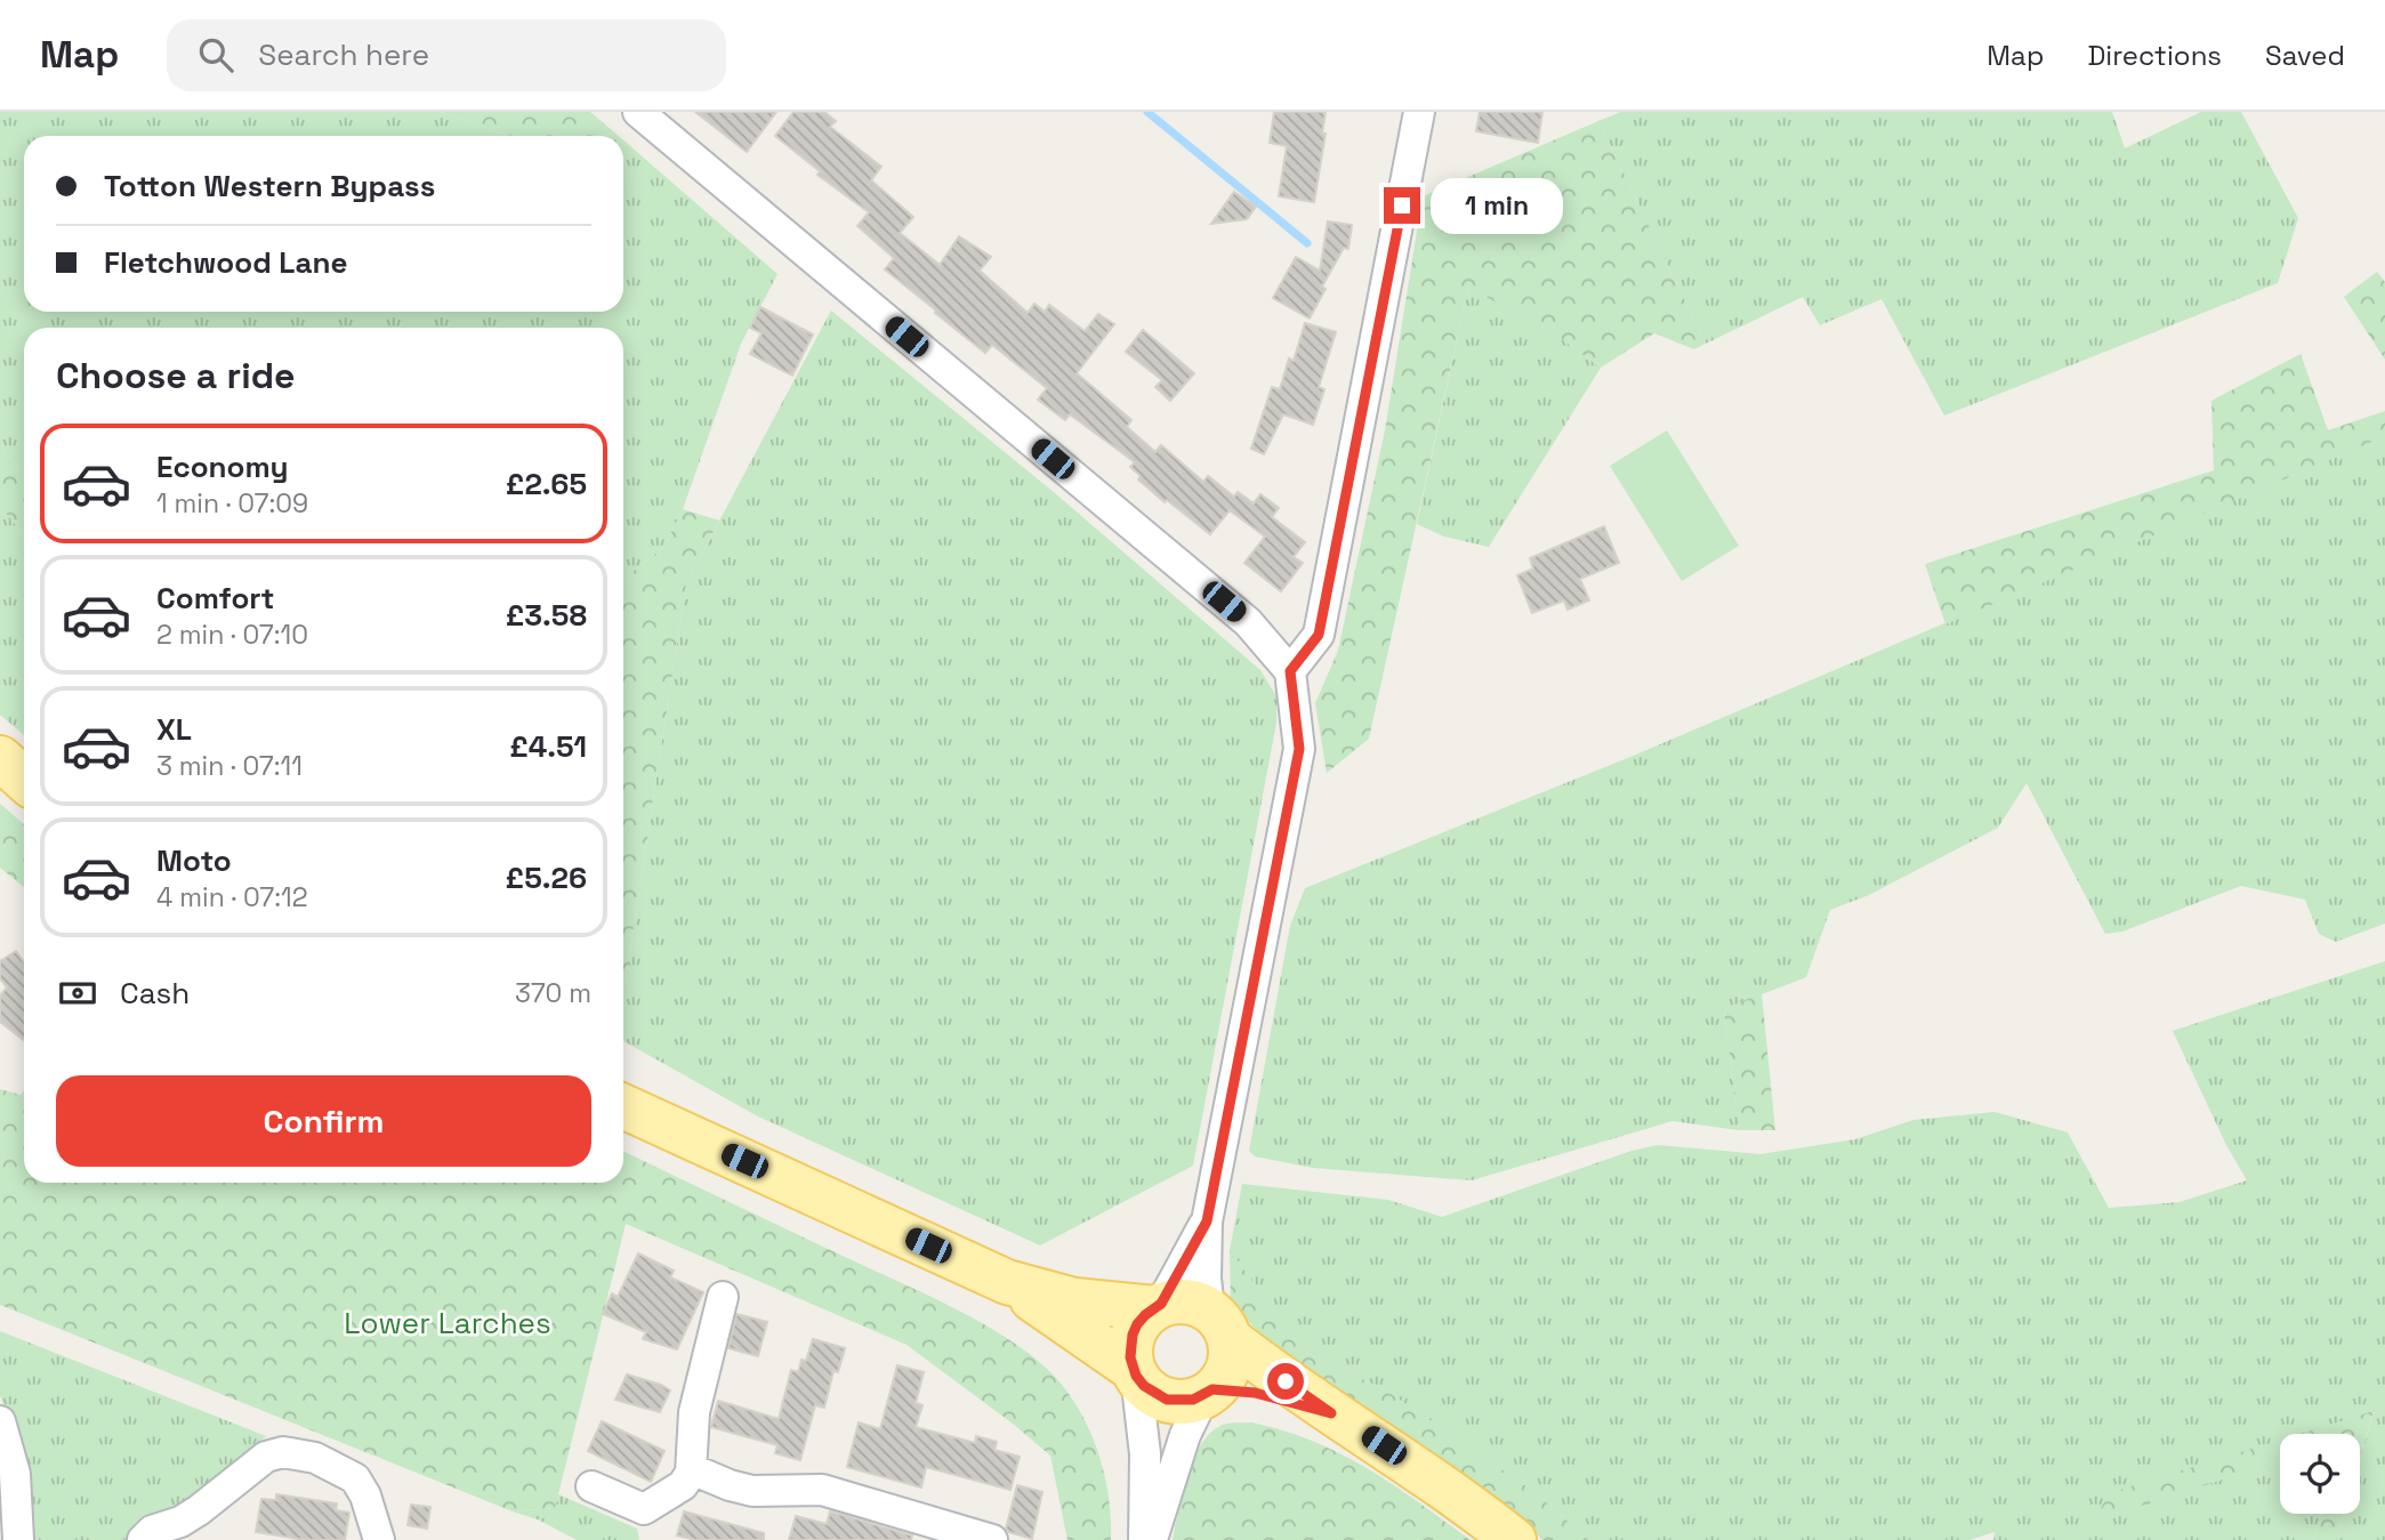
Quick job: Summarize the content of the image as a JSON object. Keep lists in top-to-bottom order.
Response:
{
  "parks": ["Lower Larches"],
  "page": {
    "header": "Map",
    "search": "Search here",
    "nav": ["Map", "Directions", "Saved"],
    "banner": ["Totton Western Bypass", "Fletchwood Lane"],
    "bubble": "1 min",
    "heading": "Choose a ride",
    "list": [
      {
        "name": "Economy",
        "note": "1 min · 07:09",
        "value": "£2.65"
      },
      {
        "name": "Comfort",
        "note": "2 min · 07:10",
        "value": "£3.58"
      },
      {
        "name": "XL",
        "note": "3 min · 07:11",
        "value": "£4.51"
      },
      {
        "name": "Moto",
        "note": "4 min · 07:12",
        "value": "£5.26"
      }
    ],
    "pay": ["Cash", "370 m"],
    "buttons": "Confirm"
  }
}
